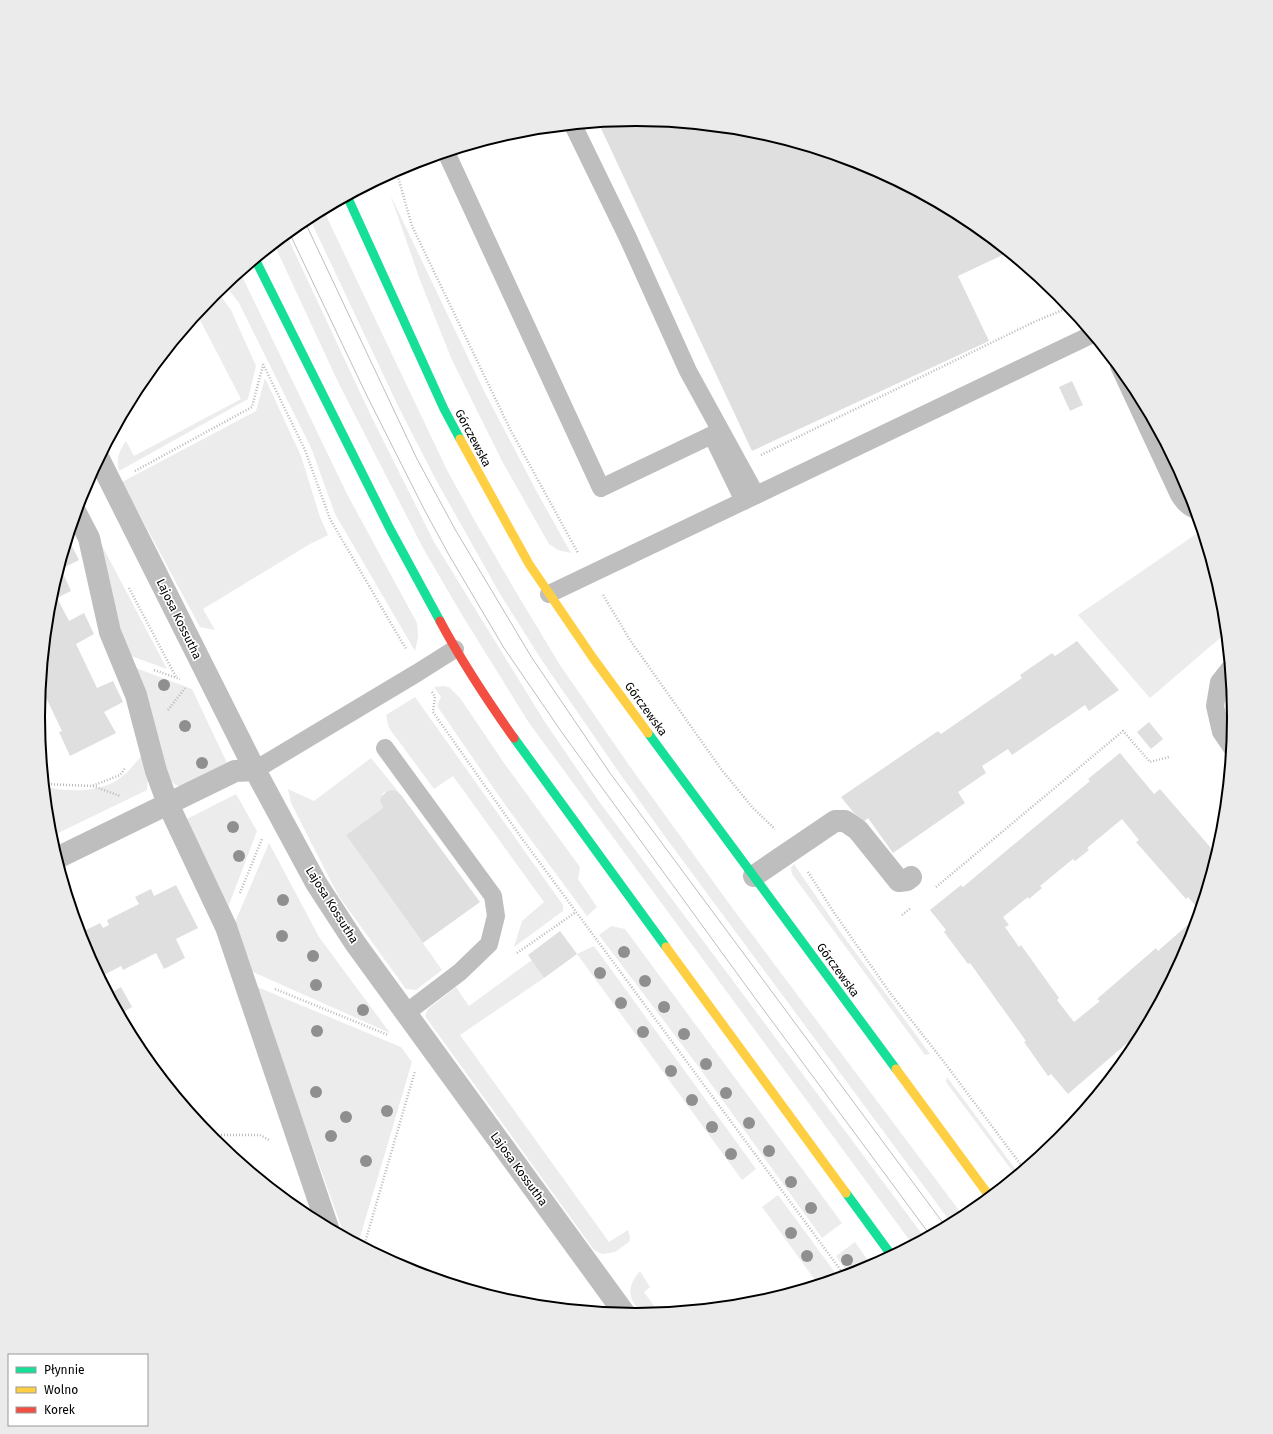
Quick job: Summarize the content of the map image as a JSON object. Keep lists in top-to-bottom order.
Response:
{
  "streets": {
    "main road": ["Górczewska"],
    "street": ["Lajosa Kossutha"]
  },
  "legend": ["Płynnie", "Wolno", "Korek"]
}
